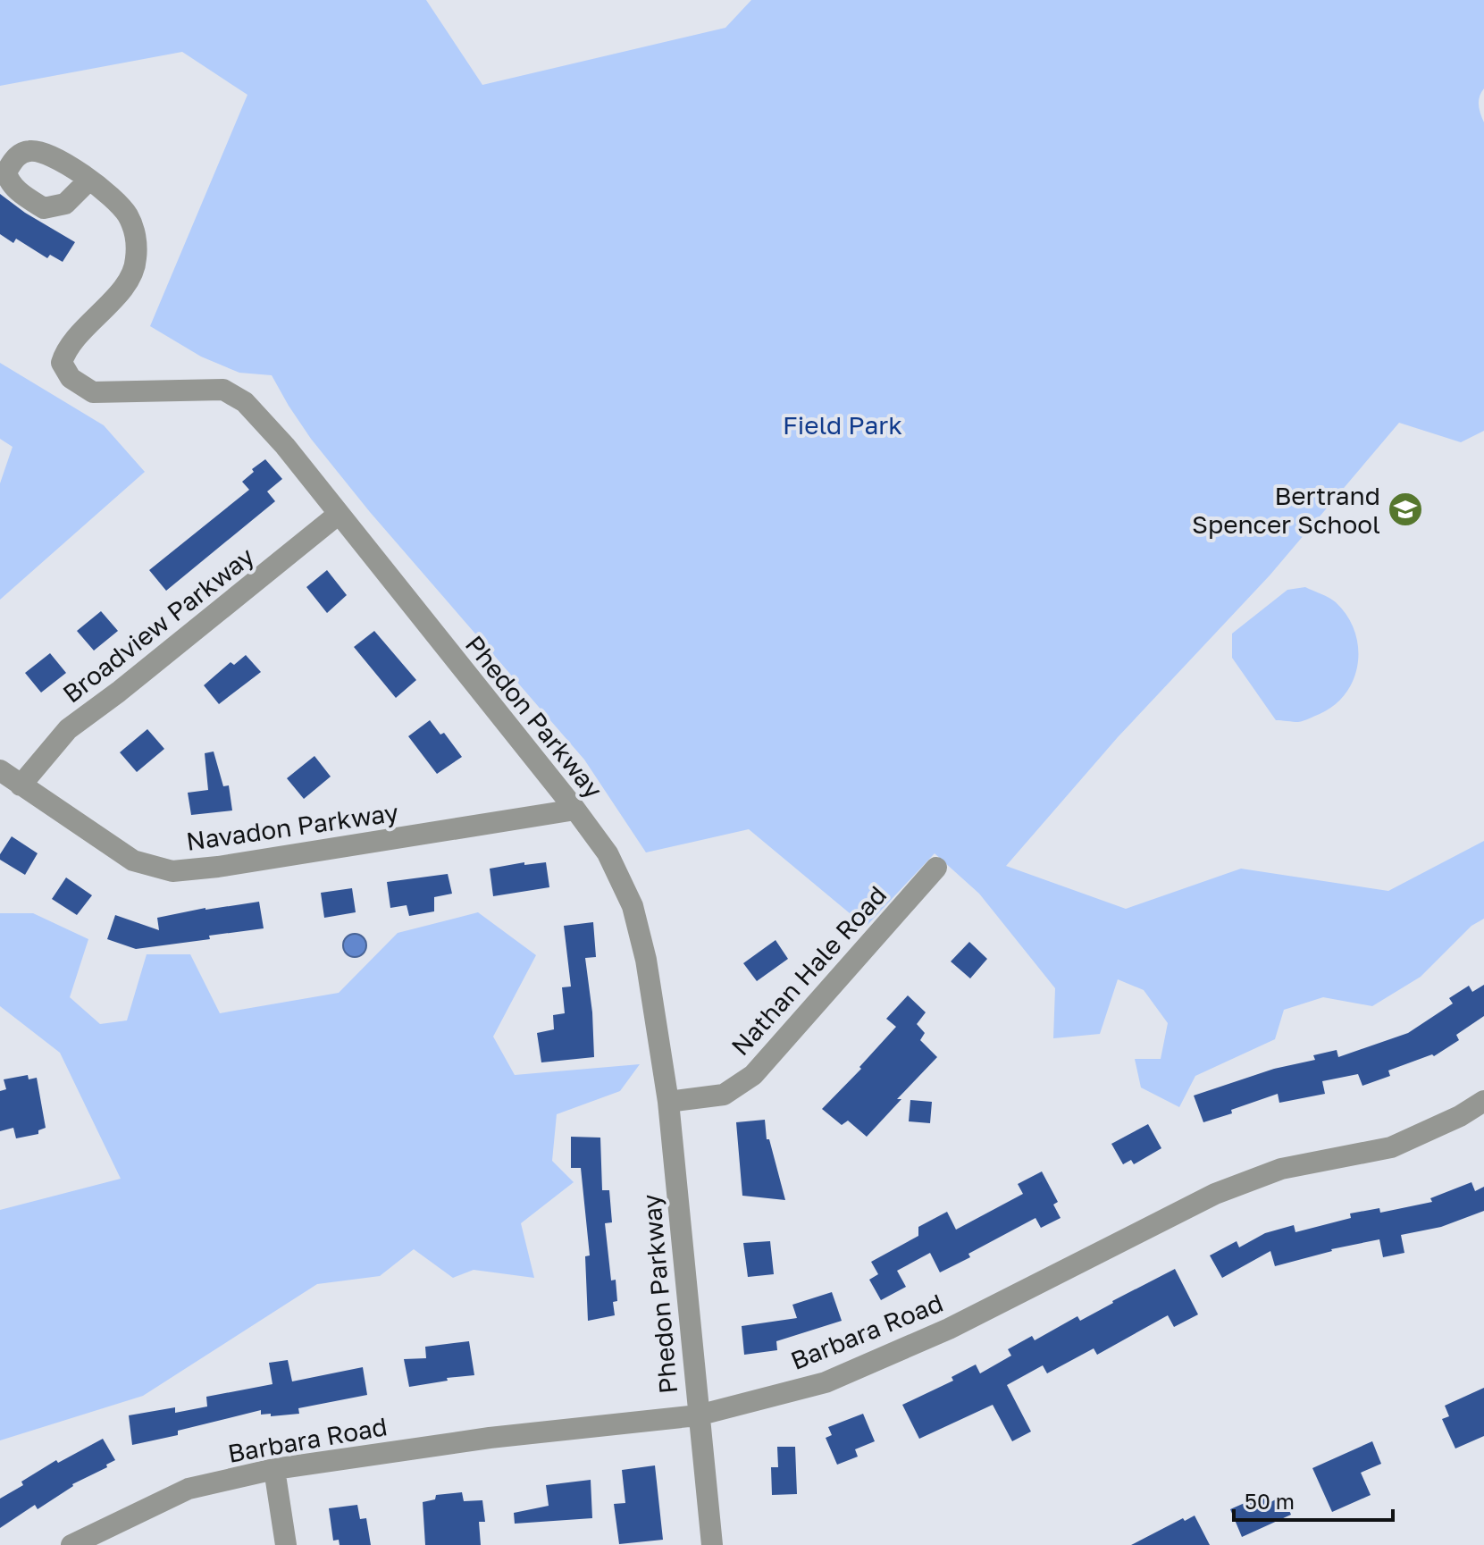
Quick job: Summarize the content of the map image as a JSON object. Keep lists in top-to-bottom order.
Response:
{
  "streets": {
    "street": [
      "Broadview Parkway",
      "Phedon Parkway",
      "Navadon Parkway",
      "Nathan Hale Road",
      "Barbara Road"
    ]
  },
  "crossings": [
    ["Broadview Parkway", "Phedon Parkway"],
    ["Broadview Parkway", "Navadon Parkway"],
    ["Phedon Parkway", "Navadon Parkway"],
    ["Phedon Parkway", "Nathan Hale Road"],
    ["Phedon Parkway", "Barbara Road"]
  ],
  "parks": ["Field Park"],
  "places": {
    "school or university": ["Bertrand Spencer School"]
  },
  "scale_bar": "50 m"
}
